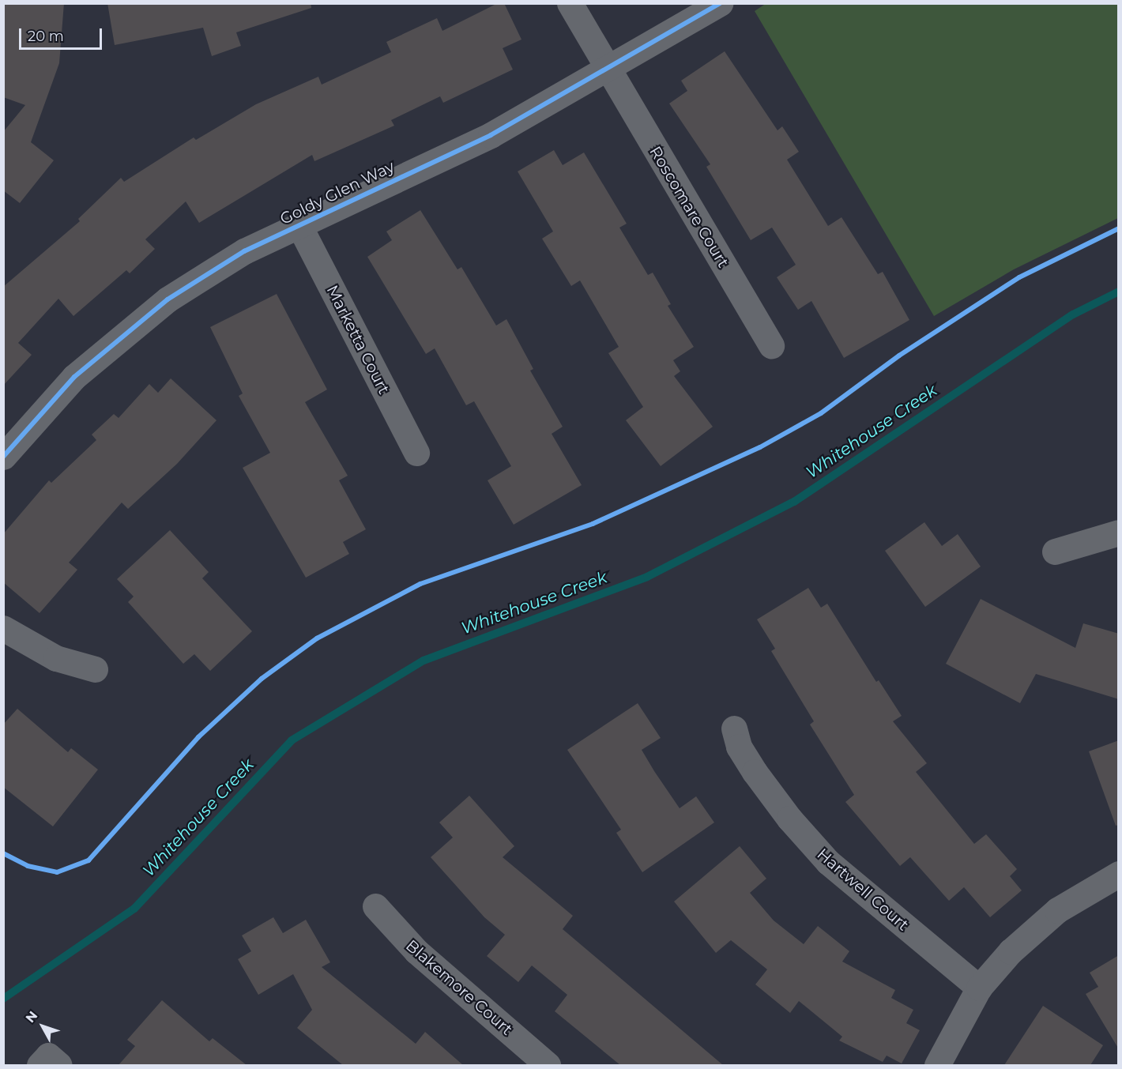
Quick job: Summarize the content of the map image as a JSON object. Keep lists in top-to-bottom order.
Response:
{
  "streets": {
    "street": [
      "Goldy Glen Way",
      "Roscomare Court",
      "Marketta Court",
      "Hartwell Court",
      "Blakemore Court"
    ]
  },
  "crossings": [
    ["Goldy Glen Way", "Roscomare Court"],
    ["Goldy Glen Way", "Marketta Court"]
  ],
  "water": ["Whitehouse Creek"],
  "scale_bar": "20 m",
  "north": "top left"
}
